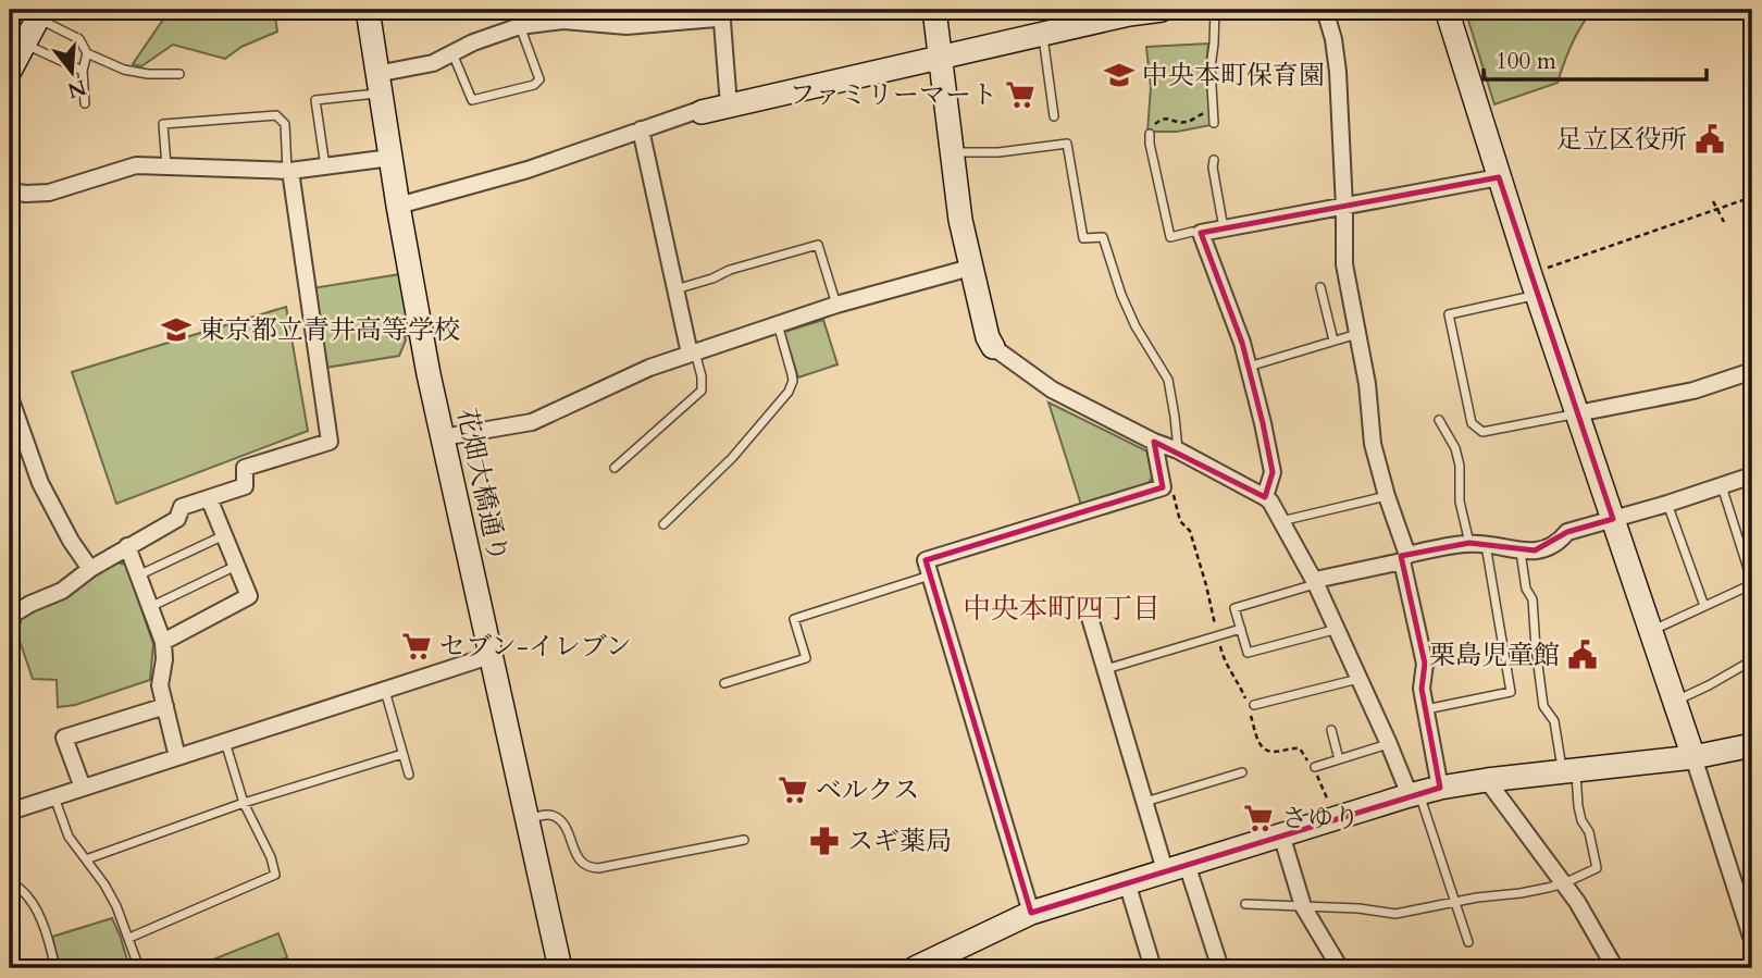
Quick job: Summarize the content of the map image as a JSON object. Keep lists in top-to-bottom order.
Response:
{
  "streets": {
    "street": ["花畑大橋通り"]
  },
  "districts": ["中央本町四丁目"],
  "places": {
    "school or university": ["中央本町保育園", "東京都立青井高等学校"],
    "supermarket": [
      "ファミリーマート",
      "セブン-イレブン",
      "ベルクス",
      "さゆり"
    ],
    "public building": ["足立区役所", "栗島児童館"],
    "pharmacy": ["スギ薬局"]
  },
  "scale_bar": "100 m",
  "north": "bottom"
}
